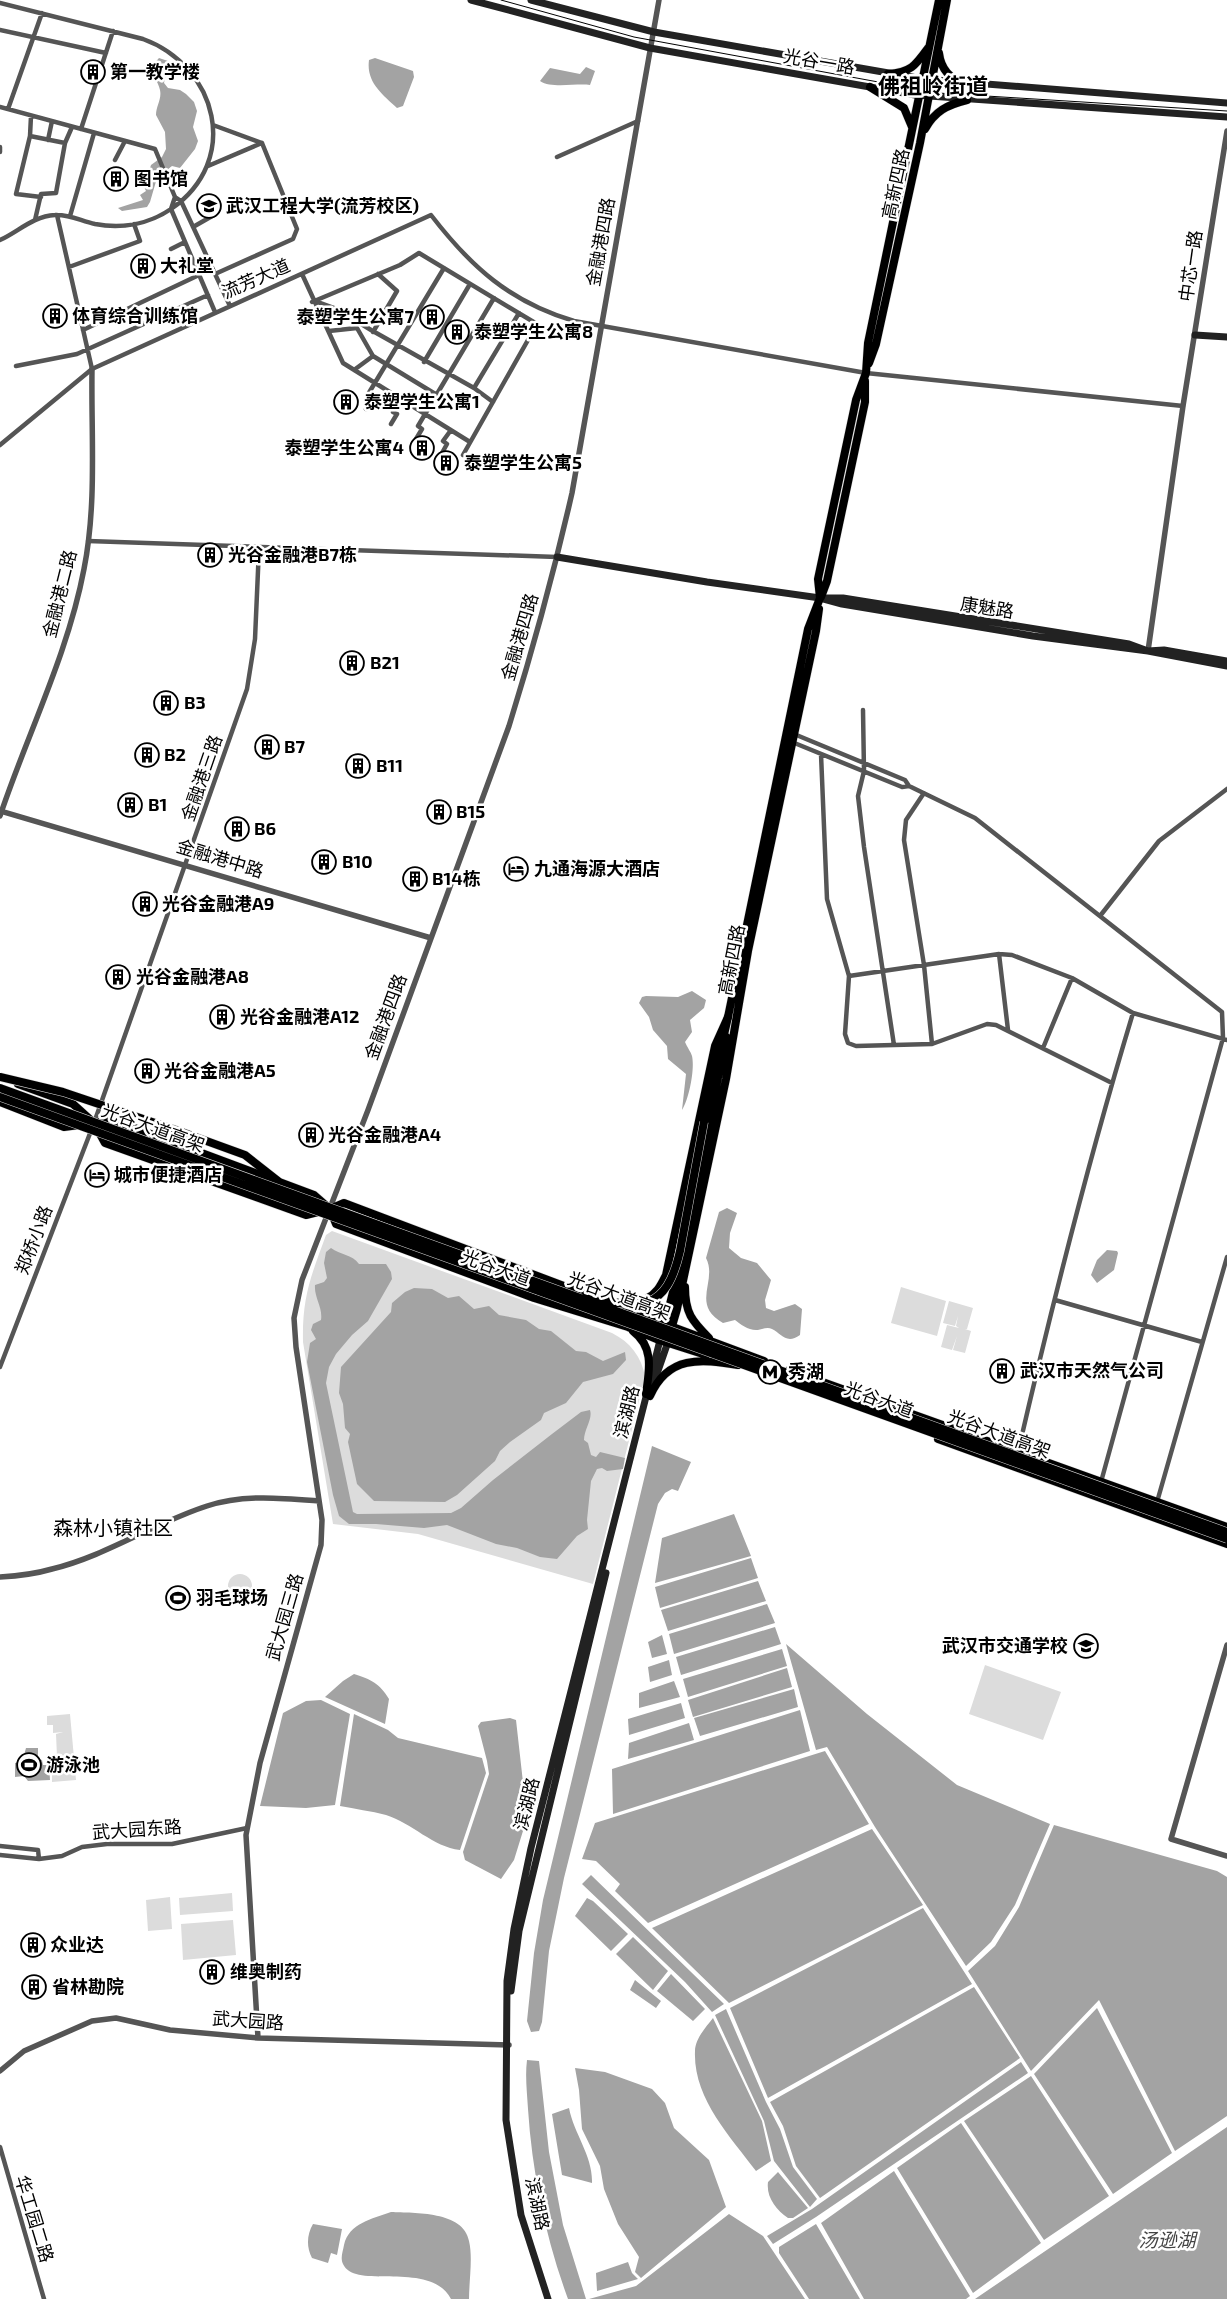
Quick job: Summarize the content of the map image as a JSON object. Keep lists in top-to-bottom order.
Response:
{
  "streets": {
    "main road": [
      "光谷一路",
      "高新四路",
      "康魅路",
      "光谷大道高架",
      "光谷大道",
      "滨湖路"
    ],
    "street": [
      "金融港四路",
      "中芯一路",
      "流芳大道",
      "金融港二路",
      "金融港三路",
      "金融港中路",
      "郑桥小路",
      "武大园三路",
      "武大园东路",
      "武大园路",
      "华工园二路"
    ]
  },
  "crossings": [
    ["光谷一路", "高新四路"],
    ["光谷一路", "金融港四路"],
    ["高新四路", "康魅路"],
    ["高新四路", "光谷大道"],
    ["高新四路", "滨湖路"],
    ["金融港四路", "流芳大道"],
    ["金融港四路", "康魅路"],
    ["金融港四路", "金融港中路"],
    ["金融港四路", "光谷大道"],
    ["金融港四路", "武大园三路"],
    ["中芯一路", "康魅路"],
    ["流芳大道", "金融港二路"],
    ["金融港二路", "金融港中路"],
    ["金融港三路", "金融港中路"],
    ["金融港三路", "郑桥小路"],
    ["金融港三路", "光谷大道"],
    ["郑桥小路", "光谷大道"],
    ["光谷大道", "滨湖路"],
    ["光谷大道", "武大园三路"],
    ["滨湖路", "武大园路"],
    ["武大园三路", "武大园东路"],
    ["武大园三路", "武大园路"]
  ],
  "districts": ["佛祖岭街道", "森林小镇社区"],
  "water": ["汤逊湖"],
  "places": {
    "building": [
      "第一教学楼",
      "图书馆",
      "大礼堂",
      "体育综合训练馆",
      "泰塑学生公寓7",
      "泰塑学生公寓8",
      "泰塑学生公寓1",
      "泰塑学生公寓4",
      "泰塑学生公寓5",
      "光谷金融港B7栋",
      "B21",
      "B3",
      "B7",
      "B2",
      "B11",
      "B1",
      "B15",
      "B6",
      "B10",
      "B14栋",
      "光谷金融港A9",
      "光谷金融港A8",
      "光谷金融港A12",
      "光谷金融港A5",
      "光谷金融港A4",
      "武汉市天然气公司",
      "众业达",
      "维奥制药",
      "省林勘院"
    ],
    "school or university": ["武汉工程大学(流芳校区)", "武汉市交通学校"],
    "hotel": ["九通海源大酒店", "城市便捷酒店"],
    "metro station": ["秀湖"],
    "sports": ["羽毛球场", "游泳池"]
  }
}
